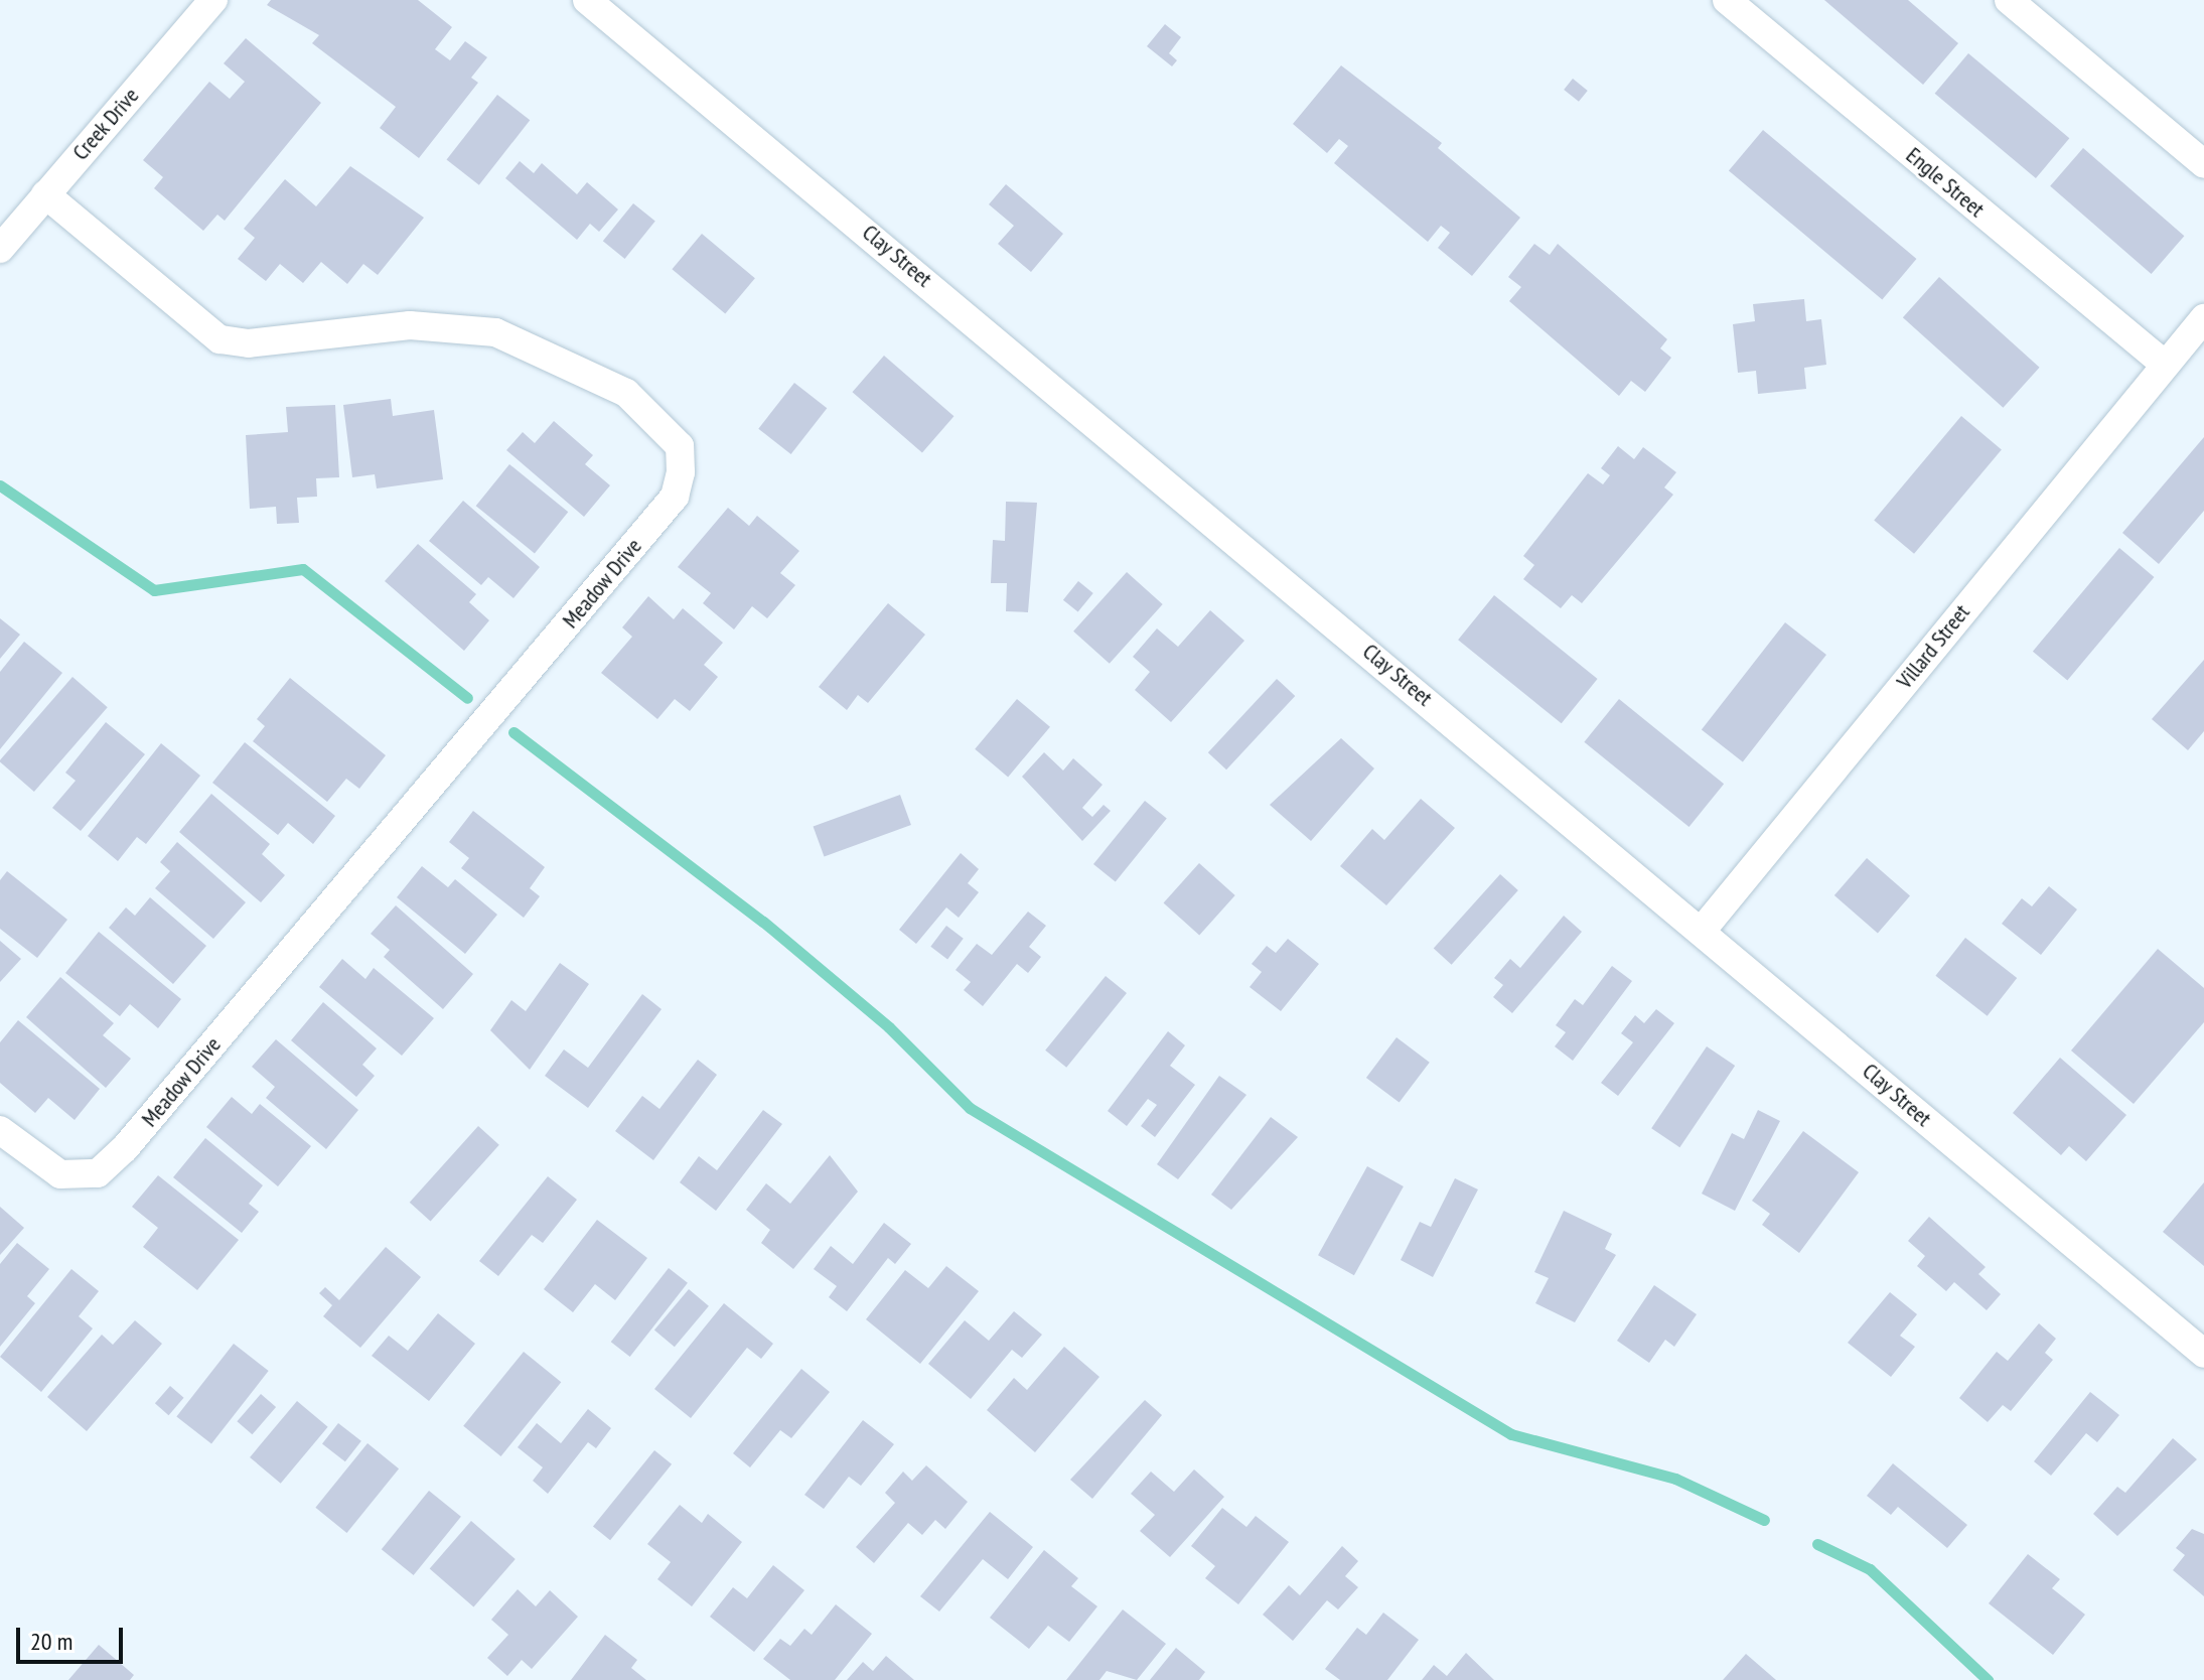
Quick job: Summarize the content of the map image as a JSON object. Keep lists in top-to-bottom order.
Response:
{
  "streets": {
    "street": [
      "Creek Drive",
      "Engle Street",
      "Clay Street",
      "Meadow Drive",
      "Villard Street"
    ]
  },
  "crossings": [
    ["Creek Drive", "Meadow Drive"],
    ["Engle Street", "Villard Street"],
    ["Clay Street", "Villard Street"]
  ],
  "scale_bar": "20 m"
}
